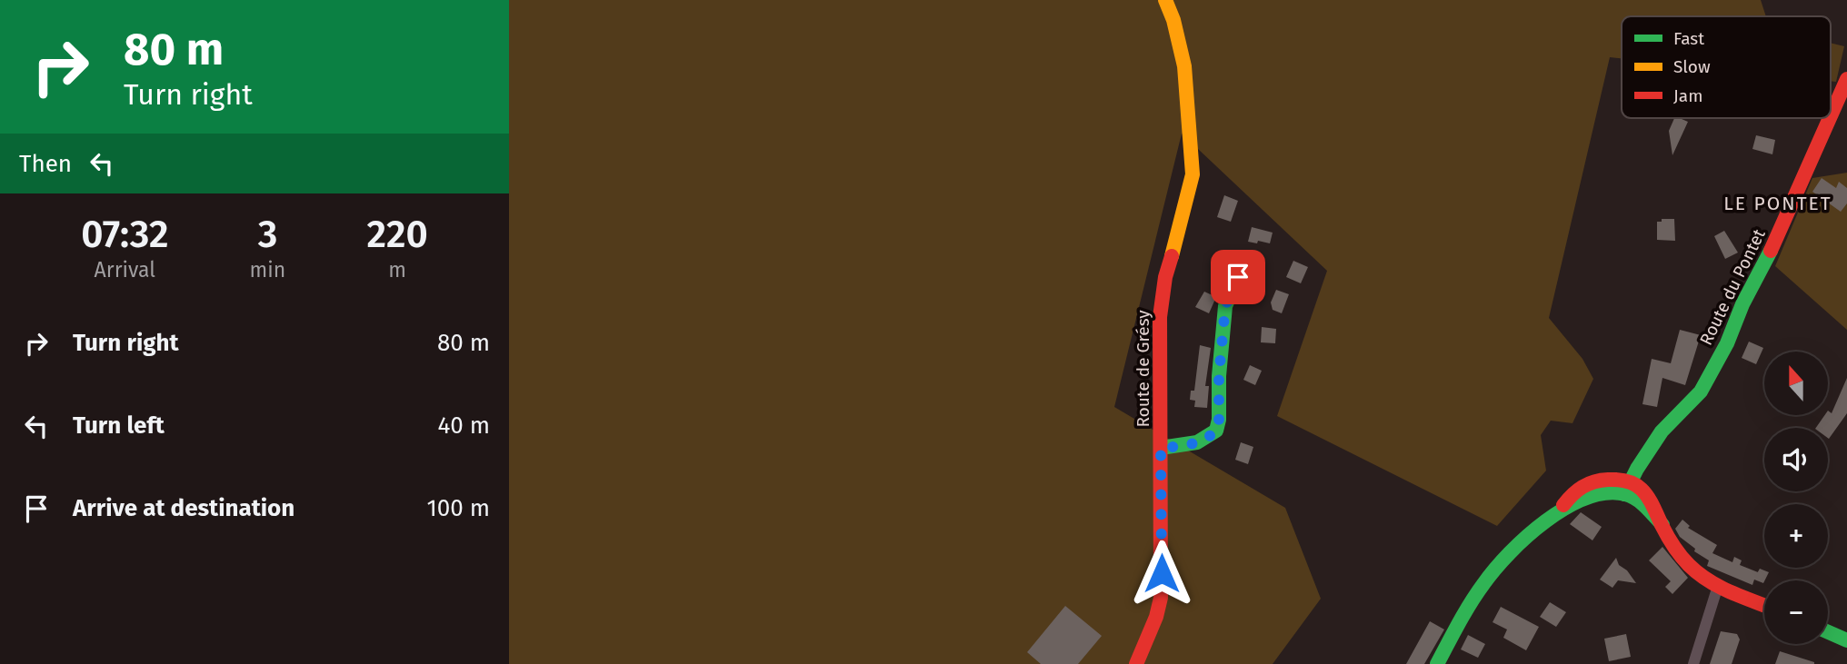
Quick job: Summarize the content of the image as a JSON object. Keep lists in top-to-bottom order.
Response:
{
  "streets": {
    "main road": ["Route du Pontet", "Route de Grésy"]
  },
  "districts": ["LE PONTET"],
  "legend": ["Fast", "Slow", "Jam"],
  "north": "top",
  "page": {
    "turn": ["80 m", "Turn right"],
    "then": "Then",
    "eta": [
      "07:32",
      "Arrival",
      "3",
      "min",
      "220",
      "m"
    ],
    "list": [
      {
        "name": "Turn right",
        "value": "80 m"
      },
      {
        "name": "Turn left",
        "value": "40 m"
      },
      {
        "name": "Arrive at destination",
        "value": "100 m"
      }
    ],
    "map_buttons": ["+", "−"]
  }
}
